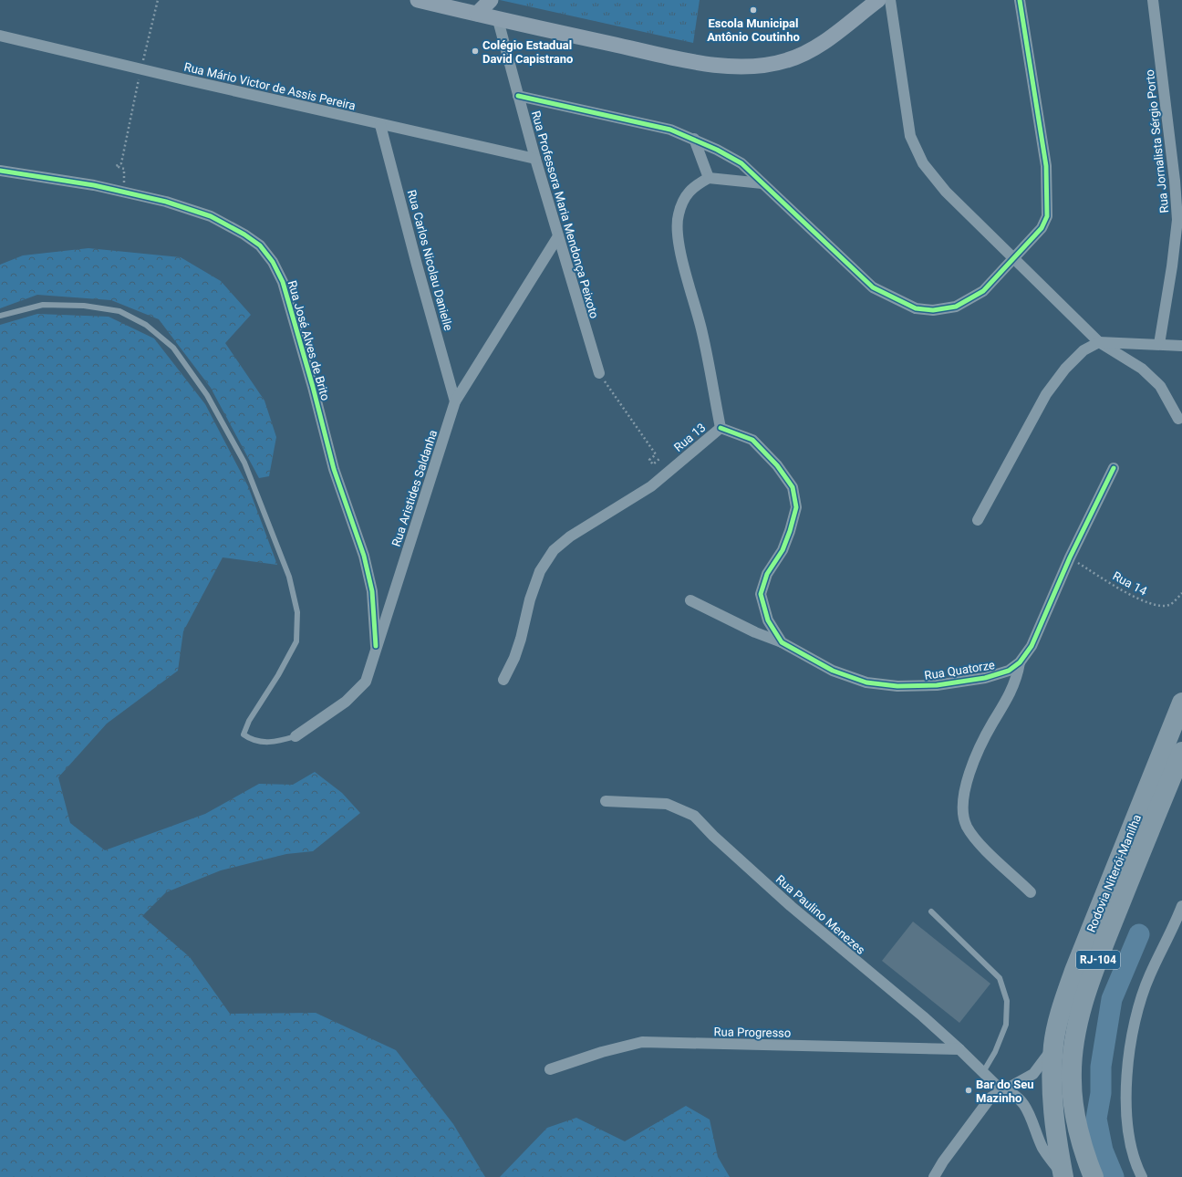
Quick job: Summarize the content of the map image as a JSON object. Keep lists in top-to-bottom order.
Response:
{
  "streets": {
    "highway": ["Rodovia Niterói-Manilha", "RJ-104"],
    "street": [
      "Rua Mário Victor de Assis Pereira",
      "Rua Jornalista Sérgio Porto",
      "Rua Professora Maria Mendonça Peixoto",
      "Rua Carlos Nicolau Danielle",
      "Rua José Alves de Brito",
      "Rua 13",
      "Rua Aristides Saldanha",
      "Rua Quatorze",
      "Rua Paulino Menezes",
      "Rua Progresso"
    ],
    "path": ["Rua 14"]
  },
  "crossings": [
    ["Rua Mário Victor de Assis Pereira", "Rua Professora Maria Mendonça Peixoto"],
    ["Rua Mário Victor de Assis Pereira", "Rua Carlos Nicolau Danielle"],
    ["Rua Professora Maria Mendonça Peixoto", "Rua Aristides Saldanha"],
    ["Rua Carlos Nicolau Danielle", "Rua Aristides Saldanha"],
    ["Rua José Alves de Brito", "Rua Aristides Saldanha"],
    ["Rua 13", "Rua Quatorze"],
    ["Rua 14", "Rua Quatorze"],
    ["Rua Paulino Menezes", "Rua Progresso"]
  ],
  "places": ["Escola Municipal Antônio Coutinho", "Colégio Estadual David Capistrano", "Bar do Seu Mazinho"]
}
